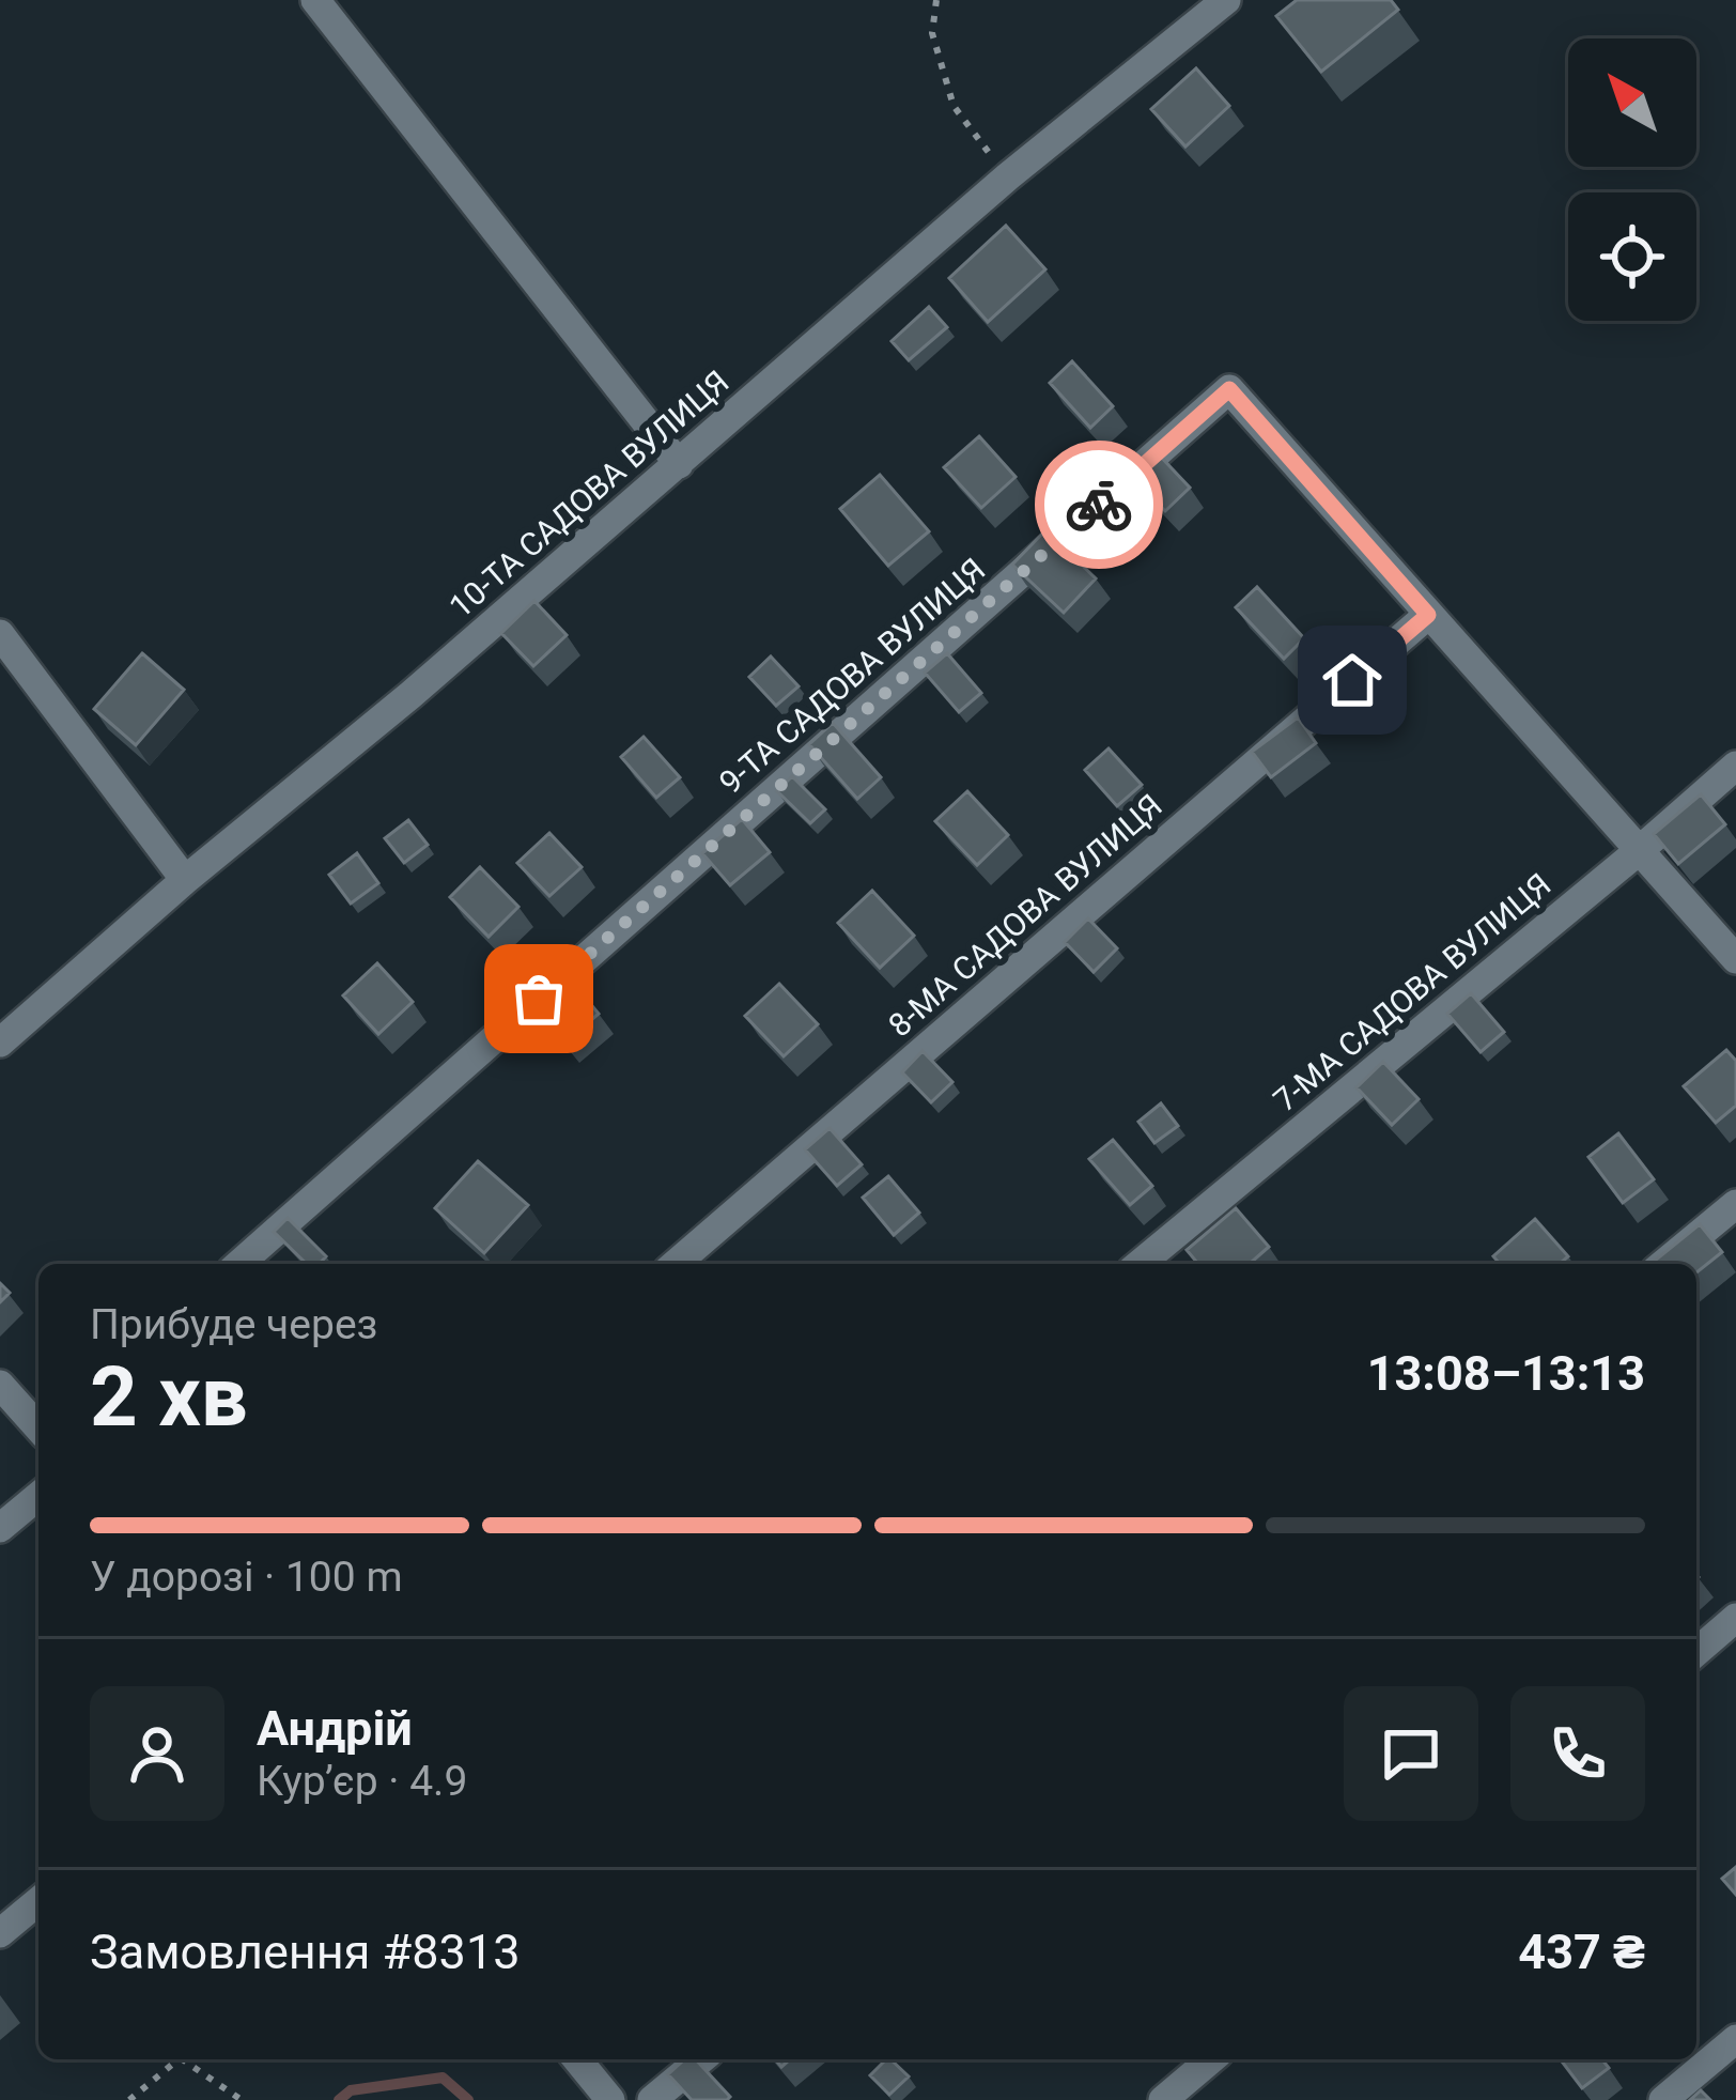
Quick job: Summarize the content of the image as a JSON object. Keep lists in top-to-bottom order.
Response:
{
  "streets": {
    "street": [
      "10-ТА САДОВА ВУЛИЦЯ",
      "9-ТА САДОВА ВУЛИЦЯ",
      "8-МА САДОВА ВУЛИЦЯ",
      "7-МА САДОВА ВУЛИЦЯ"
    ]
  },
  "crossings": [
    ["9-ТА САДОВА ВУЛИЦЯ", "8-МА САДОВА ВУЛИЦЯ"]
  ],
  "north": "top left",
  "page": {
    "heading": ["2 хв", "Прибуде через", "13:08–13:13"],
    "panel": [
      "Андрій",
      "Кур’єр · 4.9",
      "Замовлення #8313",
      "437 ₴"
    ],
    "bar": "У дорозі · 100 m"
  }
}
